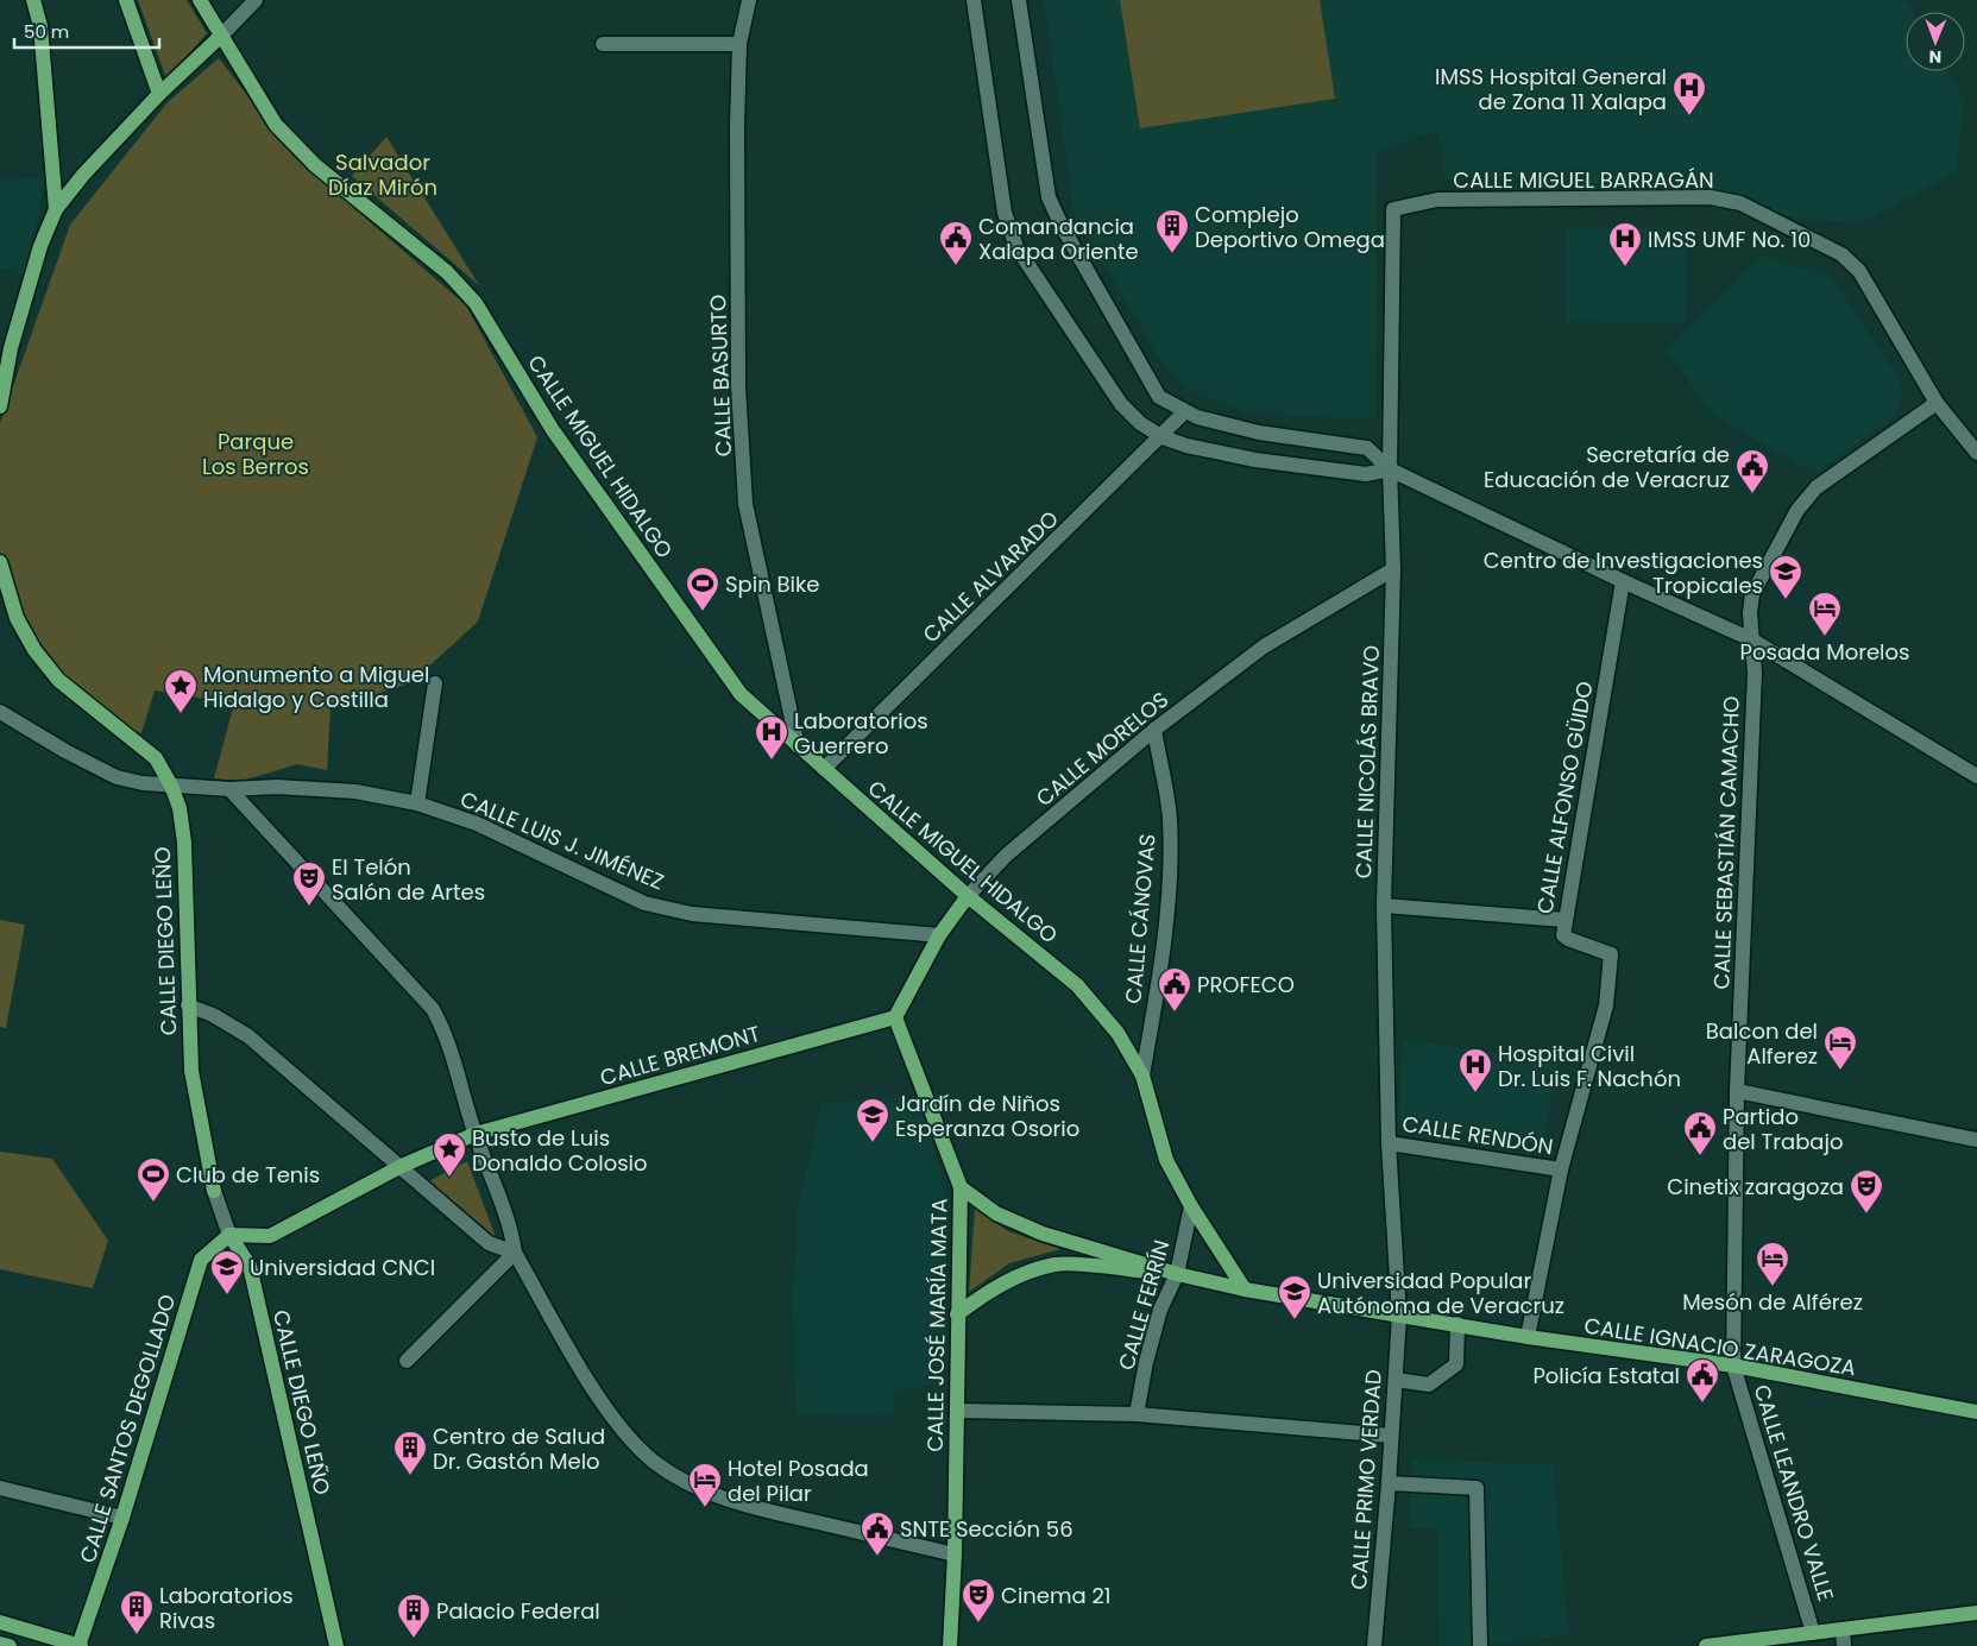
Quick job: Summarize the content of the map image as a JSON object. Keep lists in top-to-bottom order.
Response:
{
  "streets": {
    "main road": [
      "CALLE MIGUEL HIDALGO",
      "CALLE MORELOS",
      "CALLE DIEGO LEÑO",
      "CALLE BREMONT",
      "CALLE JOSÉ MARÍA MATA",
      "CALLE IGNACIO ZARAGOZA",
      "CALLE SANTOS DEGOLLADO"
    ],
    "street": [
      "CALLE MIGUEL BARRAGÁN",
      "CALLE BASURTO",
      "CALLE ALVARADO",
      "CALLE NICOLÁS BRAVO",
      "CALLE ALFONSO GÜIDO",
      "CALLE LUIS J. JIMÉNEZ",
      "CALLE SEBASTIÁN CAMACHO",
      "CALLE CÁNOVAS",
      "CALLE RENDÓN",
      "CALLE FERRÍN",
      "CALLE PRIMO VERDAD",
      "CALLE LEANDRO VALLE"
    ]
  },
  "crossings": [
    ["CALLE MIGUEL BARRAGÁN", "CALLE NICOLÁS BRAVO"],
    ["CALLE MIGUEL BARRAGÁN", "CALLE SEBASTIÁN CAMACHO"],
    ["CALLE BASURTO", "CALLE MIGUEL HIDALGO"],
    ["CALLE MIGUEL HIDALGO", "CALLE ALVARADO"],
    ["CALLE MIGUEL HIDALGO", "CALLE MORELOS"],
    ["CALLE MIGUEL HIDALGO", "CALLE CÁNOVAS"],
    ["CALLE MIGUEL HIDALGO", "CALLE FERRÍN"],
    ["CALLE MIGUEL HIDALGO", "CALLE IGNACIO ZARAGOZA"],
    ["CALLE MORELOS", "CALLE NICOLÁS BRAVO"],
    ["CALLE MORELOS", "CALLE LUIS J. JIMÉNEZ"],
    ["CALLE MORELOS", "CALLE CÁNOVAS"],
    ["CALLE MORELOS", "CALLE BREMONT"],
    ["CALLE MORELOS", "CALLE JOSÉ MARÍA MATA"],
    ["CALLE NICOLÁS BRAVO", "CALLE RENDÓN"],
    ["CALLE NICOLÁS BRAVO", "CALLE IGNACIO ZARAGOZA"],
    ["CALLE NICOLÁS BRAVO", "CALLE PRIMO VERDAD"],
    ["CALLE ALFONSO GÜIDO", "CALLE RENDÓN"],
    ["CALLE ALFONSO GÜIDO", "CALLE IGNACIO ZARAGOZA"],
    ["CALLE LUIS J. JIMÉNEZ", "CALLE DIEGO LEÑO"],
    ["CALLE SEBASTIÁN CAMACHO", "CALLE IGNACIO ZARAGOZA"],
    ["CALLE SEBASTIÁN CAMACHO", "CALLE LEANDRO VALLE"],
    ["CALLE DIEGO LEÑO", "CALLE BREMONT"],
    ["CALLE DIEGO LEÑO", "CALLE SANTOS DEGOLLADO"],
    ["CALLE BREMONT", "CALLE JOSÉ MARÍA MATA"],
    ["CALLE BREMONT", "CALLE SANTOS DEGOLLADO"],
    ["CALLE FERRÍN", "CALLE IGNACIO ZARAGOZA"],
    ["CALLE JOSÉ MARÍA MATA", "CALLE IGNACIO ZARAGOZA"],
    ["CALLE IGNACIO ZARAGOZA", "CALLE PRIMO VERDAD"],
    ["CALLE IGNACIO ZARAGOZA", "CALLE LEANDRO VALLE"]
  ],
  "parks": ["Salvador Díaz Mirón", "Parque Los Berros"],
  "places": {
    "hospital": [
      "IMSS Hospital General de Zona 11 Xalapa",
      "IMSS UMF No. 10",
      "Laboratorios Guerrero",
      "Hospital Civil Dr. Luis F. Nachón"
    ],
    "building": [
      "Complejo Deportivo Omega",
      "Centro de Salud Dr. Gastón Melo",
      "Laboratorios Rivas",
      "Palacio Federal"
    ],
    "public building": [
      "Comandancia Xalapa Oriente",
      "Secretaría de Educación de Veracruz",
      "PROFECO",
      "Partido del Trabajo",
      "Policía Estatal",
      "SNTE Sección 56"
    ],
    "school or university": [
      "Centro de Investigaciones Tropicales",
      "Jardín de Niños Esperanza Osorio",
      "Universidad CNCI",
      "Universidad Popular Autónoma de Veracruz"
    ],
    "sports": ["Spin Bike", "Club de Tenis"],
    "hotel": [
      "Posada Morelos",
      "Balcon del Alferez",
      "Mesón de Alférez",
      "Hotel Posada del Pilar"
    ],
    "place": ["Monumento a Miguel Hidalgo y Costilla", "Busto de Luis Donaldo Colosio"],
    "theatre": ["El Telón Salón de Artes", "Cinetix zaragoza", "Cinema 21"]
  },
  "scale_bar": "50 m",
  "north": "bottom"
}
